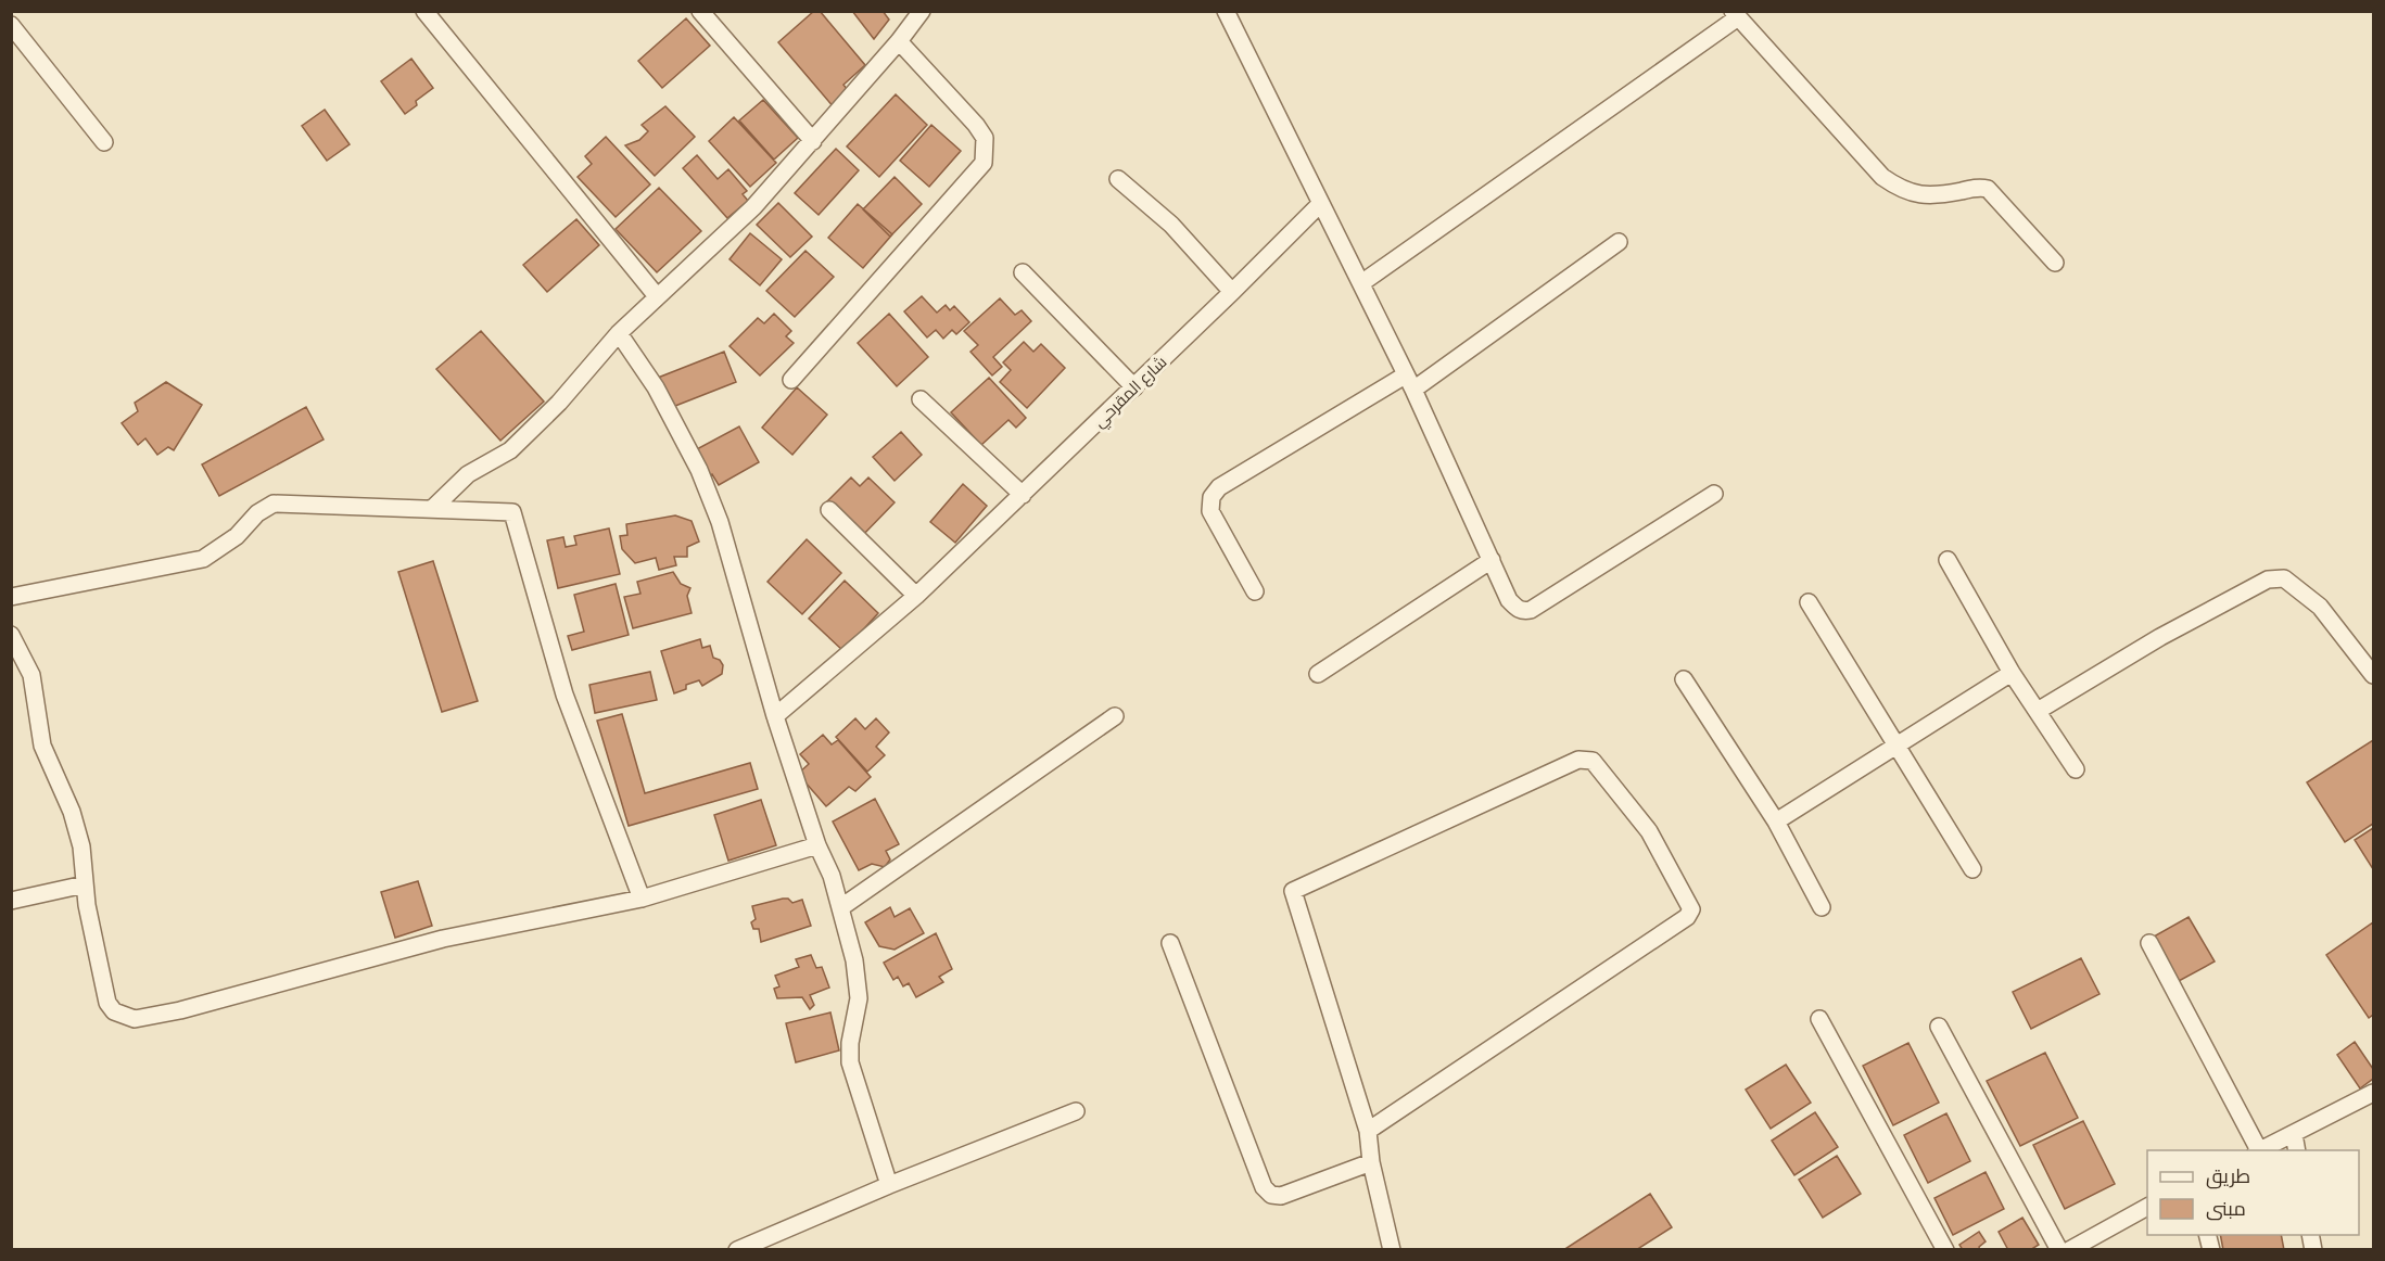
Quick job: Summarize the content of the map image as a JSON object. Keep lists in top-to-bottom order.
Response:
{
  "streets": {
    "street": ["شارع المقرحي"]
  },
  "legend": ["طريق", "مبنى"]
}
